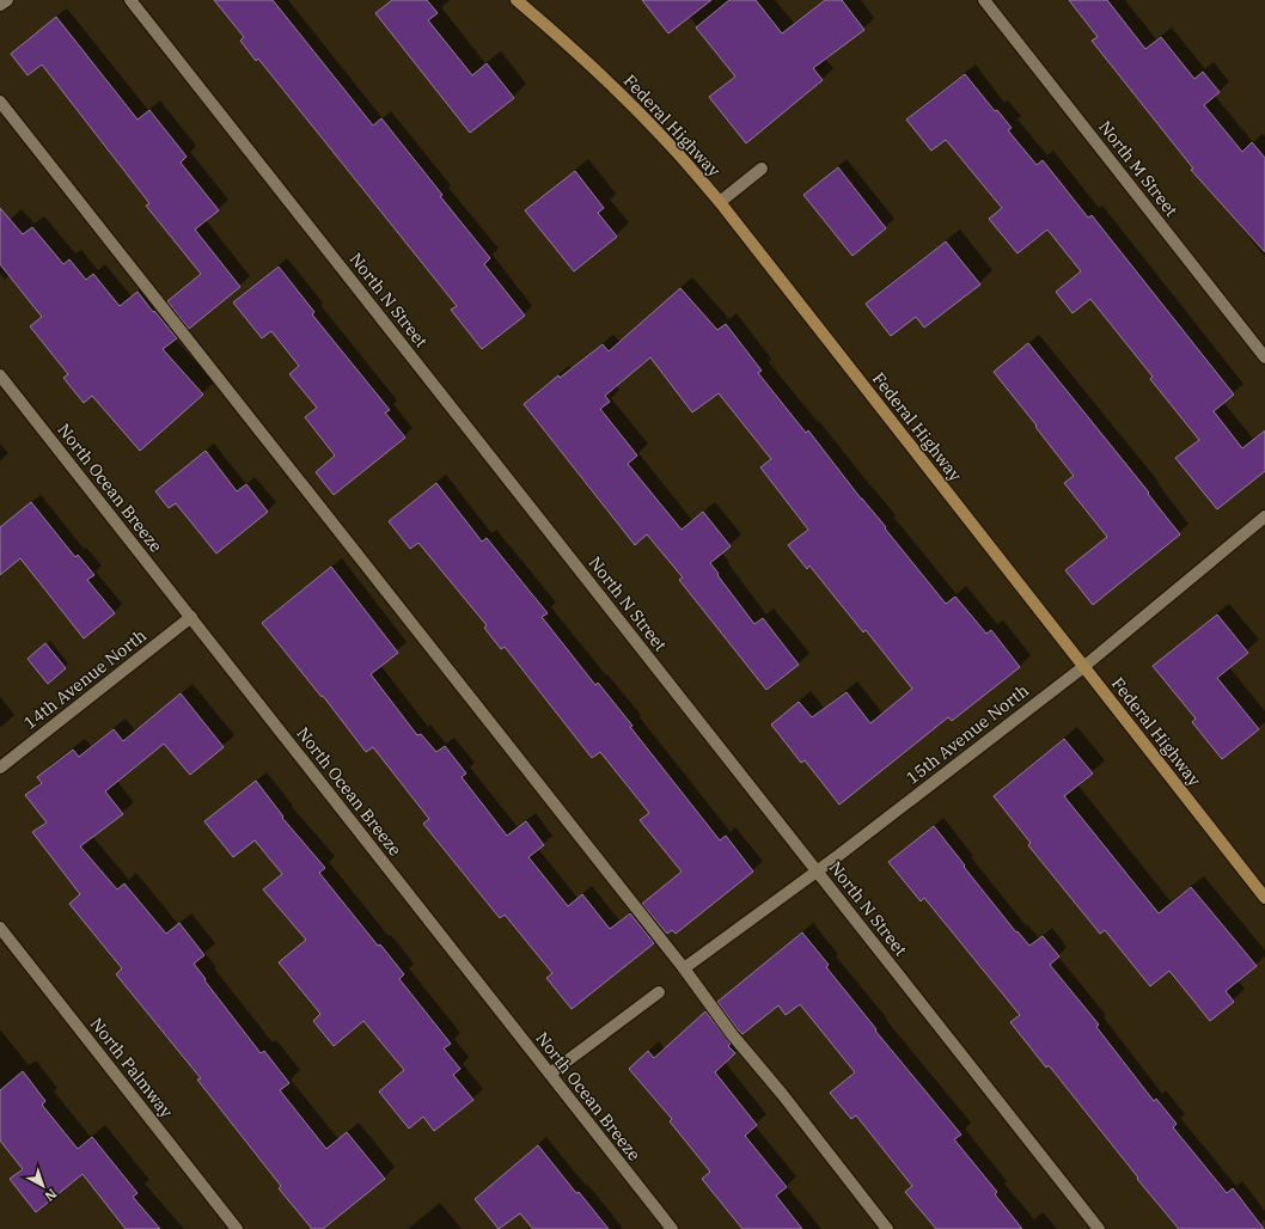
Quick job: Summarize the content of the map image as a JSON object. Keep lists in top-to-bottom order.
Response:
{
  "streets": {
    "main road": ["Federal Highway"],
    "street": [
      "North M Street",
      "North N Street",
      "North Ocean Breeze",
      "14th Avenue North",
      "15th Avenue North",
      "North Palmway"
    ]
  },
  "crossings": [
    ["Federal Highway", "15th Avenue North"],
    ["North N Street", "15th Avenue North"],
    ["North Ocean Breeze", "14th Avenue North"]
  ],
  "north": "bottom right"
}
